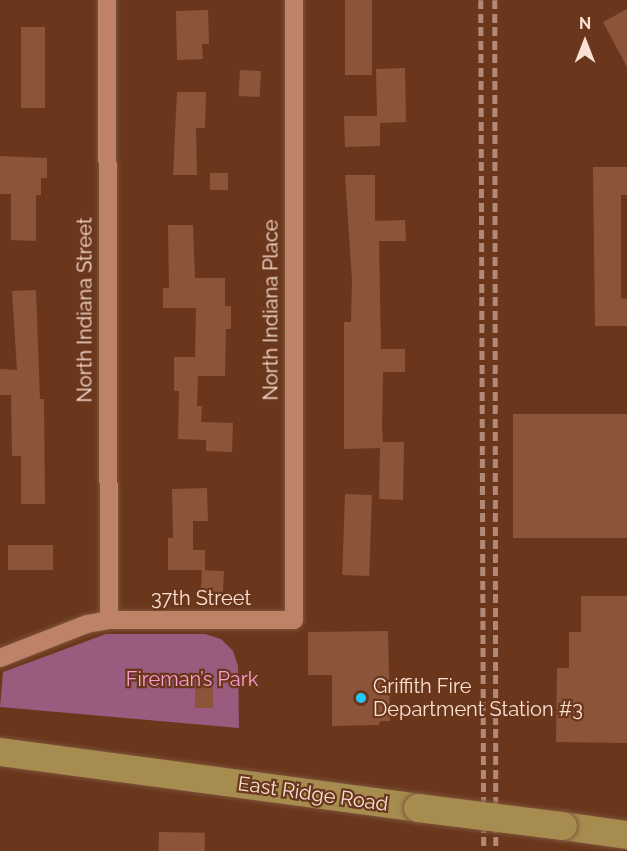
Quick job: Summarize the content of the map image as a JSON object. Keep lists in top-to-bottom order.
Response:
{
  "streets": {
    "main road": ["East Ridge Road"],
    "street": ["North Indiana Street", "North Indiana Place", "37th Street"]
  },
  "crossings": [
    ["North Indiana Street", "37th Street"],
    ["North Indiana Place", "37th Street"]
  ],
  "parks": ["Fireman’s Park"],
  "places": ["Griffith Fire Department Station #3"],
  "north": "top"
}
